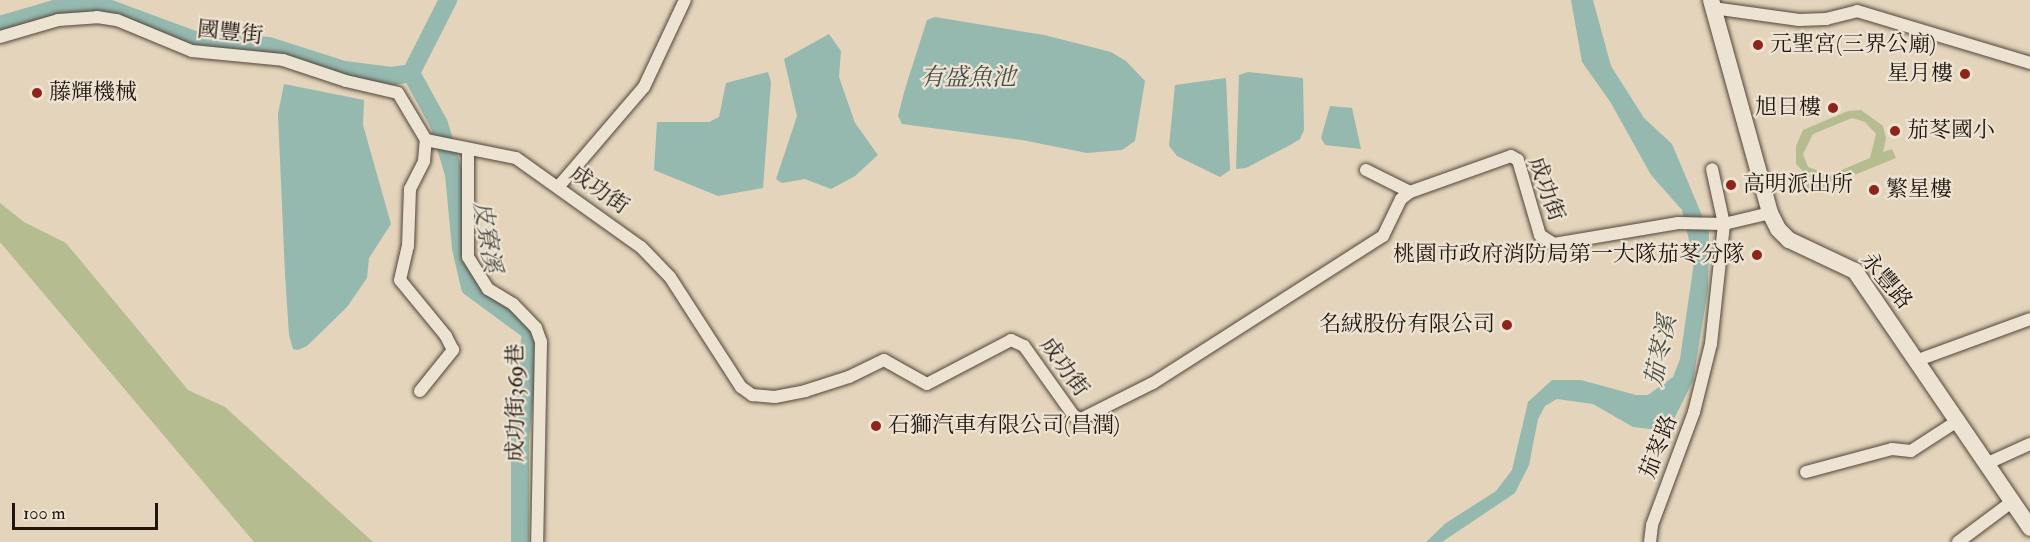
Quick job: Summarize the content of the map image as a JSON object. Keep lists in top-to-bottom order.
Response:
{
  "streets": {
    "street": [
      "國豐街",
      "成功街",
      "永豐路",
      "成功街369巷",
      "茄苳路"
    ]
  },
  "crossings": [
    ["國豐街", "成功街"],
    ["成功街", "成功街369巷"],
    ["成功街", "茄苳路"]
  ],
  "water": ["有盛魚池", "皮寮溪", "茄苳溪"],
  "places": [
    "元聖宮(三界公廟)",
    "星月樓",
    "藤輝機械",
    "旭日樓",
    "茄苳國小",
    "高明派出所",
    "繁星樓",
    "桃園市政府消防局第一大隊茄苳分隊",
    "名絨股份有限公司",
    "石獅汽車有限公司(昌潤)"
  ],
  "scale_bar": "100 m"
}
